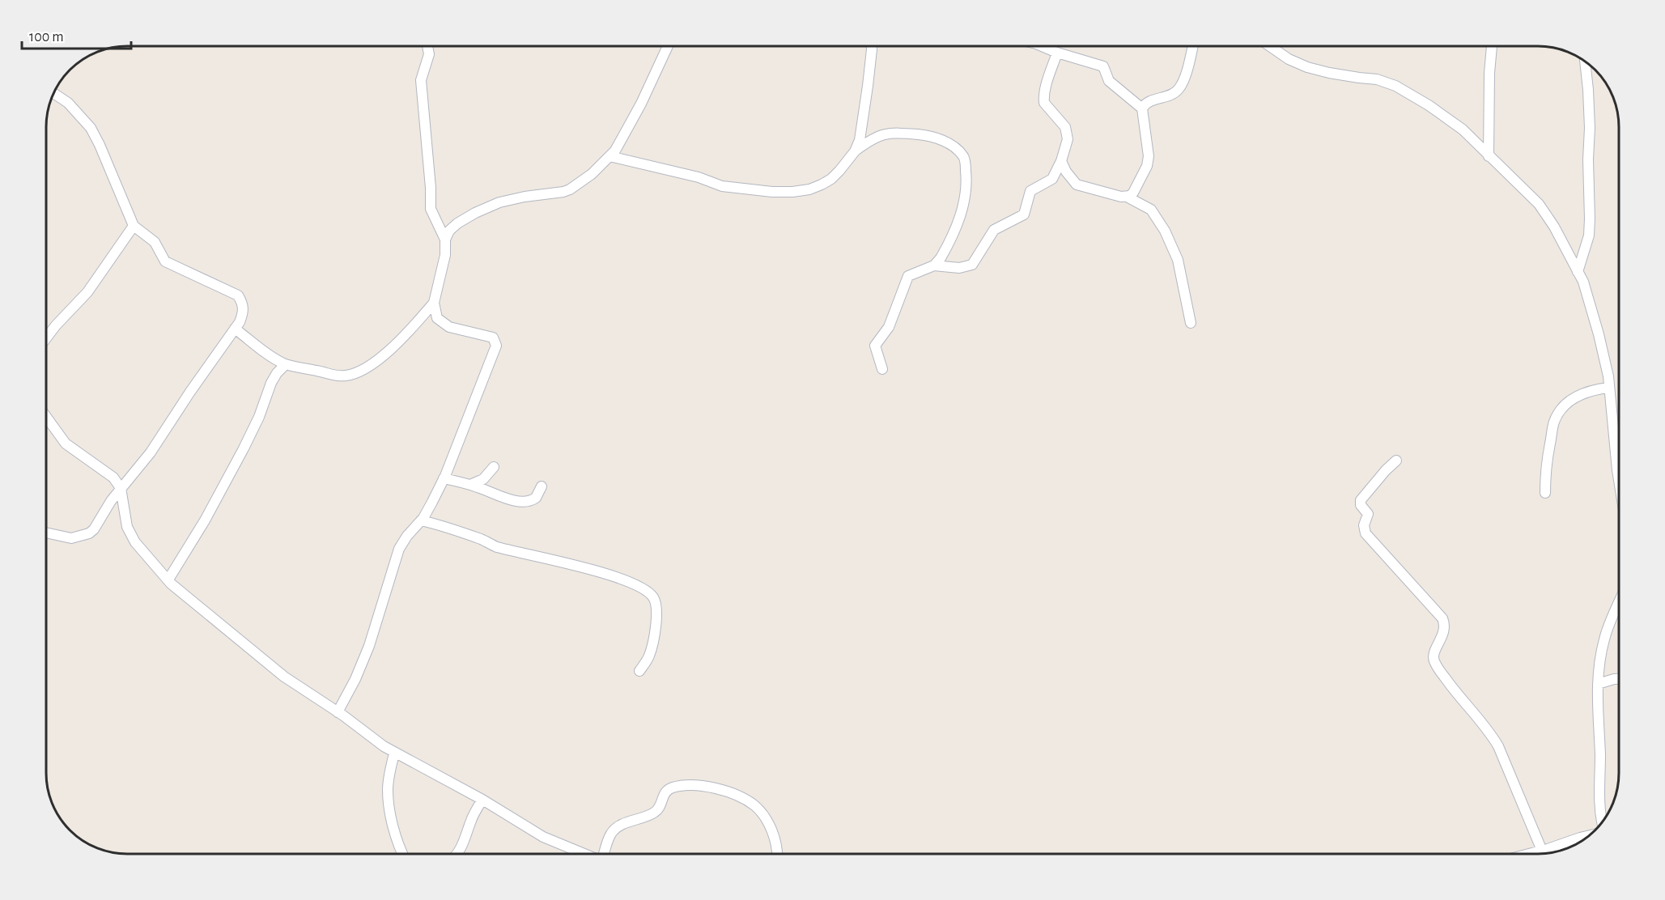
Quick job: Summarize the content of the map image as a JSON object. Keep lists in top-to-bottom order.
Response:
{
  "scale_bar": "100 m"
}
